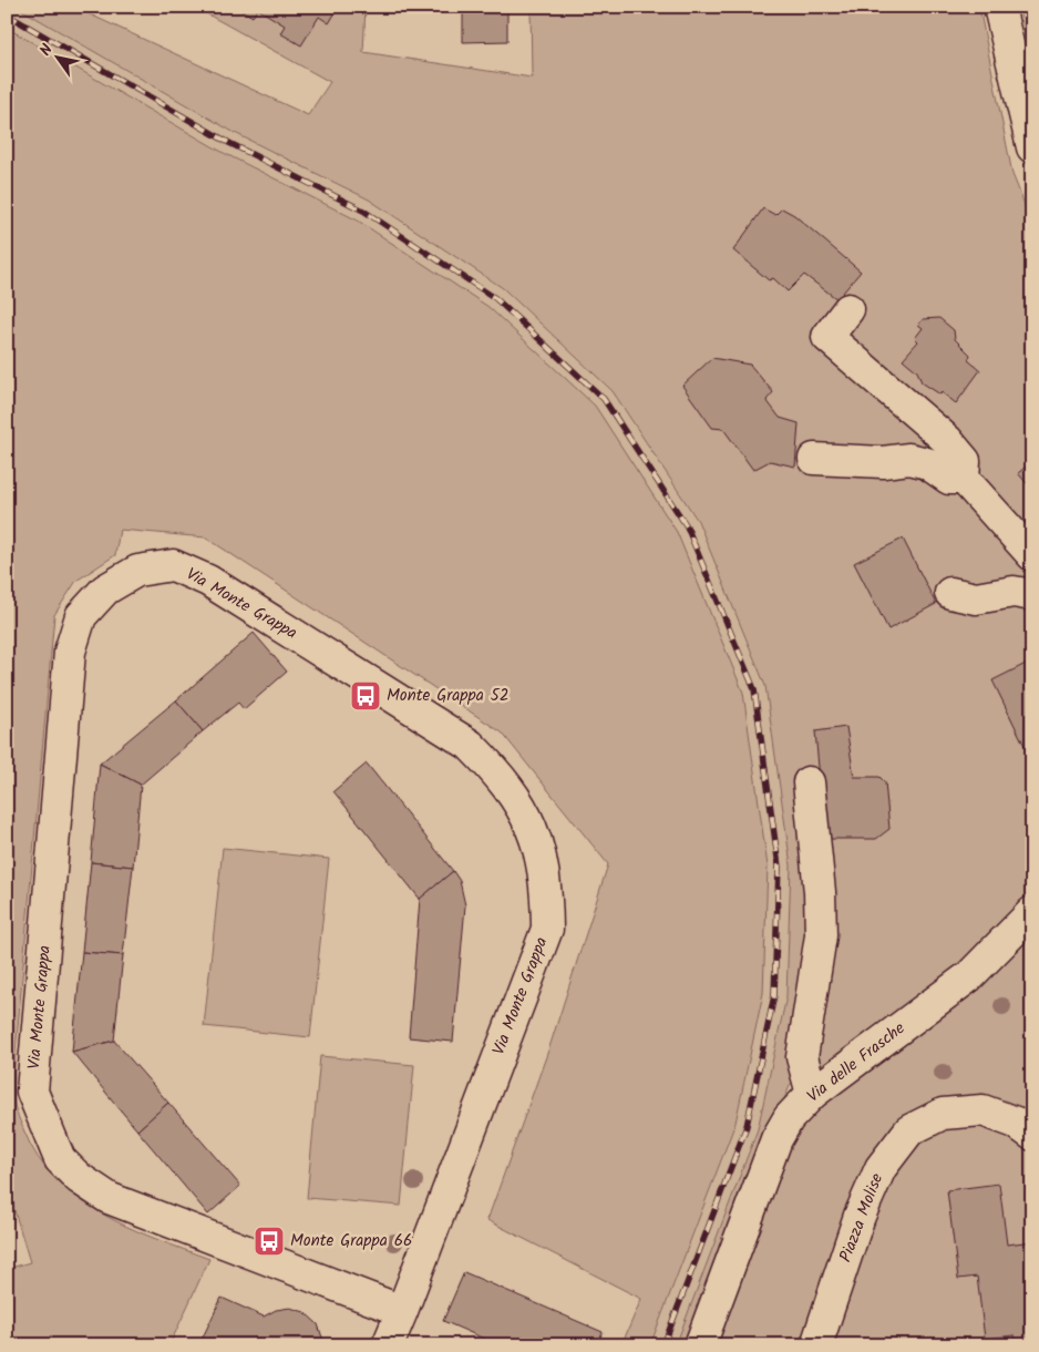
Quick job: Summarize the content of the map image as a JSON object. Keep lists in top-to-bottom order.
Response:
{
  "streets": {
    "street": ["Via Monte Grappa", "Via delle Frasche", "Piazza Molise"]
  },
  "places": {
    "bus stop": ["Monte Grappa 52", "Monte Grappa 66"]
  },
  "north": "top left"
}
